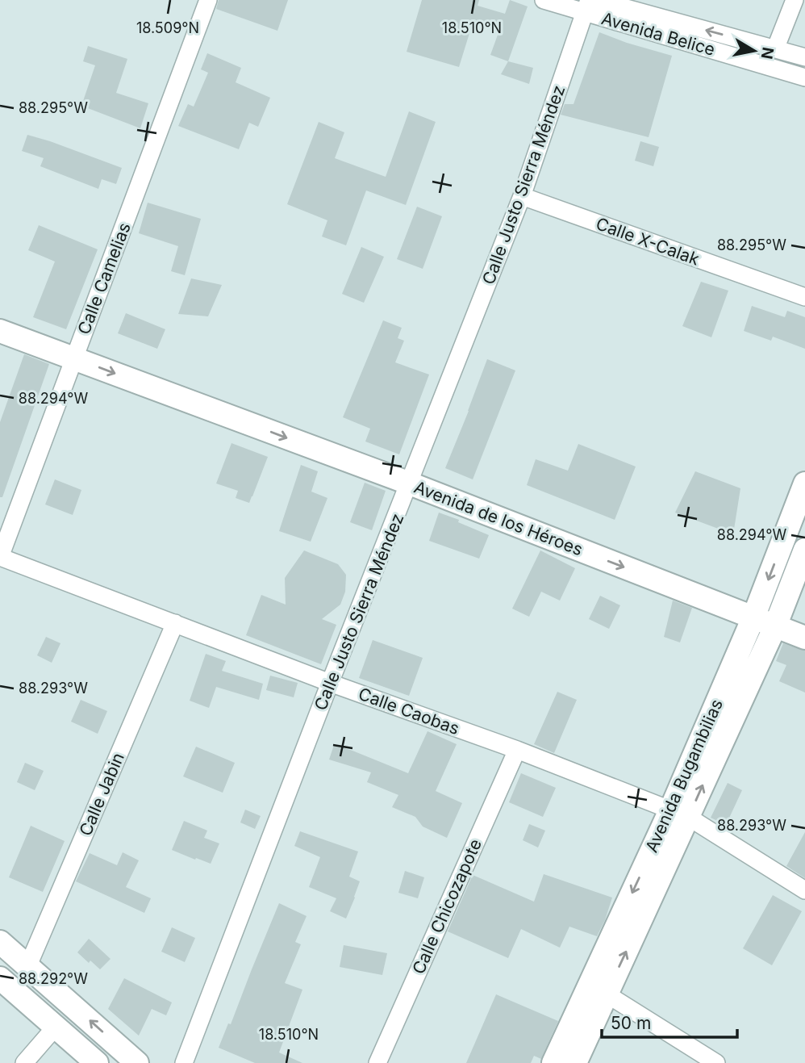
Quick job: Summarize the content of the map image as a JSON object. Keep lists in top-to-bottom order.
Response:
{
  "streets": {
    "main road": ["Avenida de los Héroes", "Avenida Bugambilias"],
    "street": [
      "Avenida Belice",
      "Calle Justo Sierra Méndez",
      "Calle X-Calak",
      "Calle Camelias",
      "Calle Caobas",
      "Calle Jabin",
      "Calle Chicozapote"
    ]
  },
  "crossings": [
    ["Avenida Belice", "Calle Justo Sierra Méndez"],
    ["Calle Justo Sierra Méndez", "Calle X-Calak"],
    ["Calle Justo Sierra Méndez", "Avenida de los Héroes"],
    ["Calle Justo Sierra Méndez", "Calle Caobas"],
    ["Calle Camelias", "Avenida de los Héroes"],
    ["Calle Camelias", "Calle Caobas"],
    ["Avenida de los Héroes", "Avenida Bugambilias"],
    ["Calle Caobas", "Avenida Bugambilias"],
    ["Calle Caobas", "Calle Jabin"],
    ["Calle Caobas", "Calle Chicozapote"]
  ],
  "one_way": ["Avenida de los Héroes"],
  "scale_bar": "50 m",
  "north": "right",
  "coordinates": [
    "18.509°N",
    "18.510°N",
    "88.295°W",
    "88.294°W",
    "88.293°W",
    "88.292°W"
  ]
}
